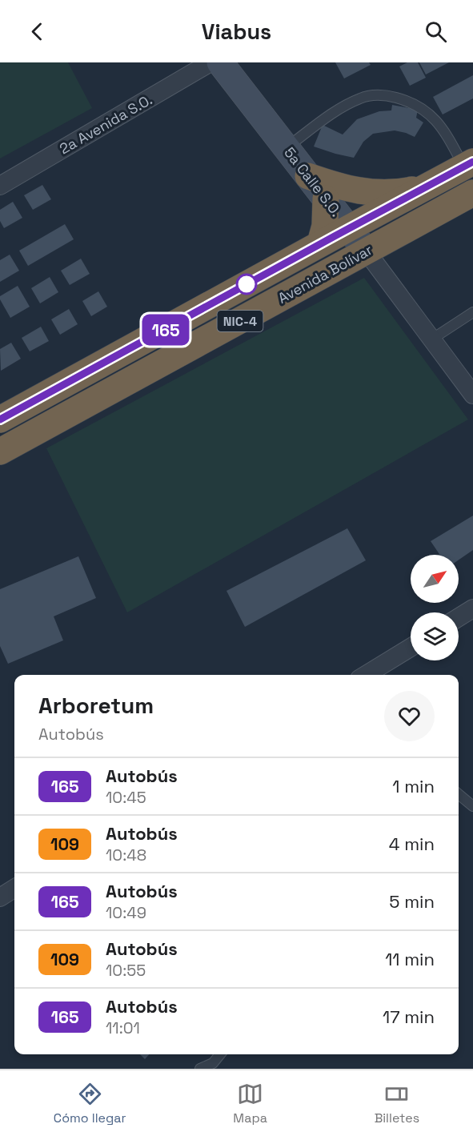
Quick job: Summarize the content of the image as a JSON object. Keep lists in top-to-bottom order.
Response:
{
  "streets": {
    "highway": ["Avenida Bolívar", "NIC-4"],
    "street": ["2a Avenida S.O.", "5a Calle S.O."]
  },
  "crossings": [
    ["5a Calle S.O.", "Avenida Bolívar"]
  ],
  "lines": ["bus line 165"],
  "north": "top right",
  "page": {
    "header": "Viabus",
    "on_map": "165",
    "heading": ["Arboretum", "Autobús"],
    "list": [
      {
        "mark": "165",
        "name": "Autobús",
        "note": "10:45",
        "value": "1 min"
      },
      {
        "mark": "109",
        "name": "Autobús",
        "note": "10:48",
        "value": "4 min"
      },
      {
        "mark": "165",
        "name": "Autobús",
        "note": "10:49",
        "value": "5 min"
      },
      {
        "mark": "109",
        "name": "Autobús",
        "note": "10:55",
        "value": "11 min"
      },
      {
        "mark": "165",
        "name": "Autobús",
        "note": "11:01",
        "value": "17 min"
      }
    ],
    "tabs": ["Cómo llegar", "Mapa", "Billetes"]
  }
}
